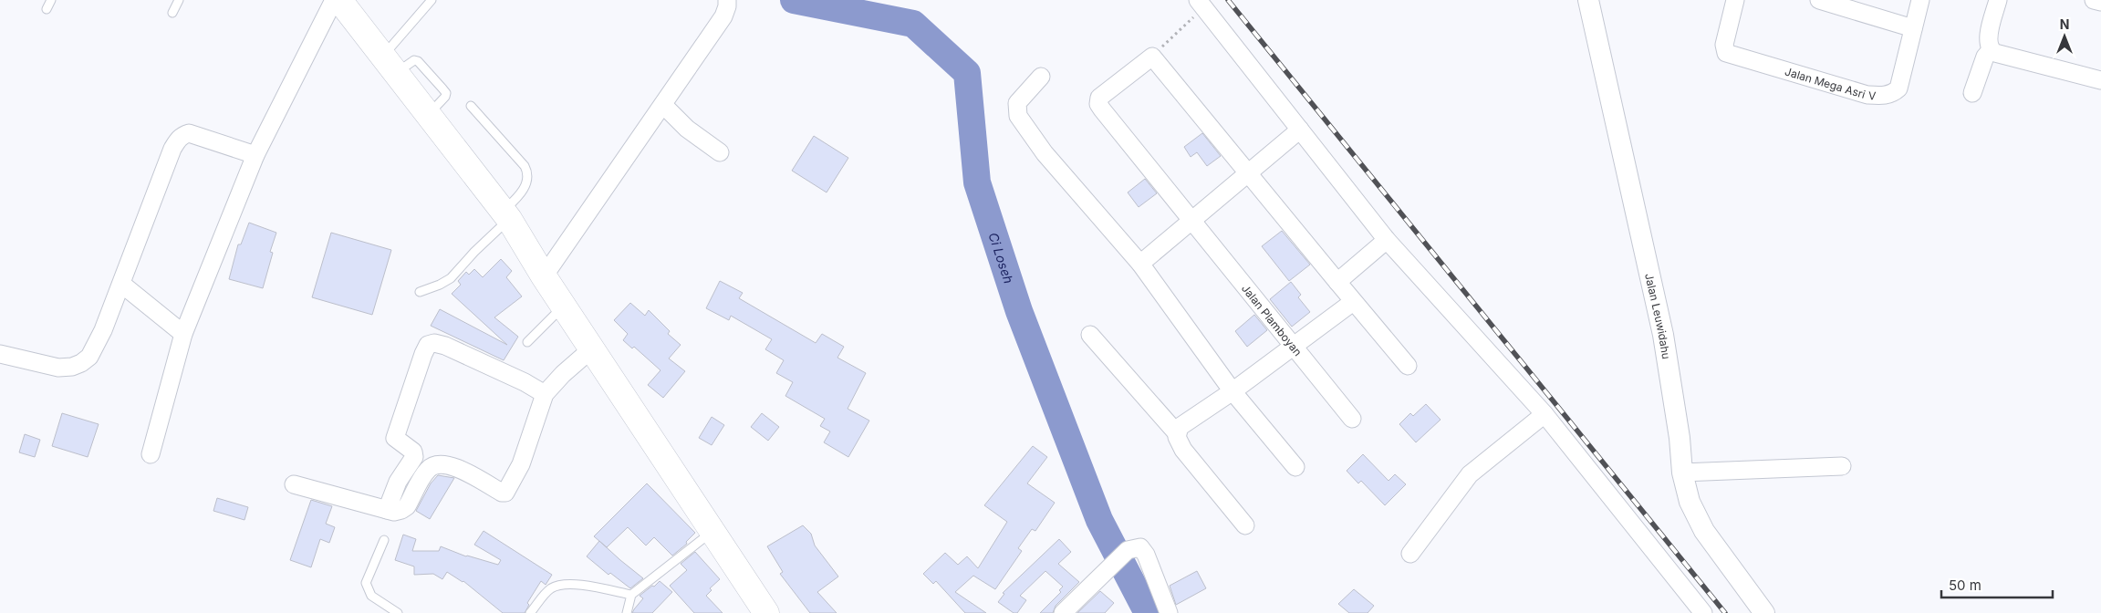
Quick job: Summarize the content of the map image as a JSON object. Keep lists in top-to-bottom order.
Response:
{
  "streets": {
    "street": ["Jalan Mega Asri V", "Jalan Leuwidahu", "Jalan Plamboyan"]
  },
  "water": ["Ci Loseh"],
  "scale_bar": "50 m",
  "north": "top"
}
